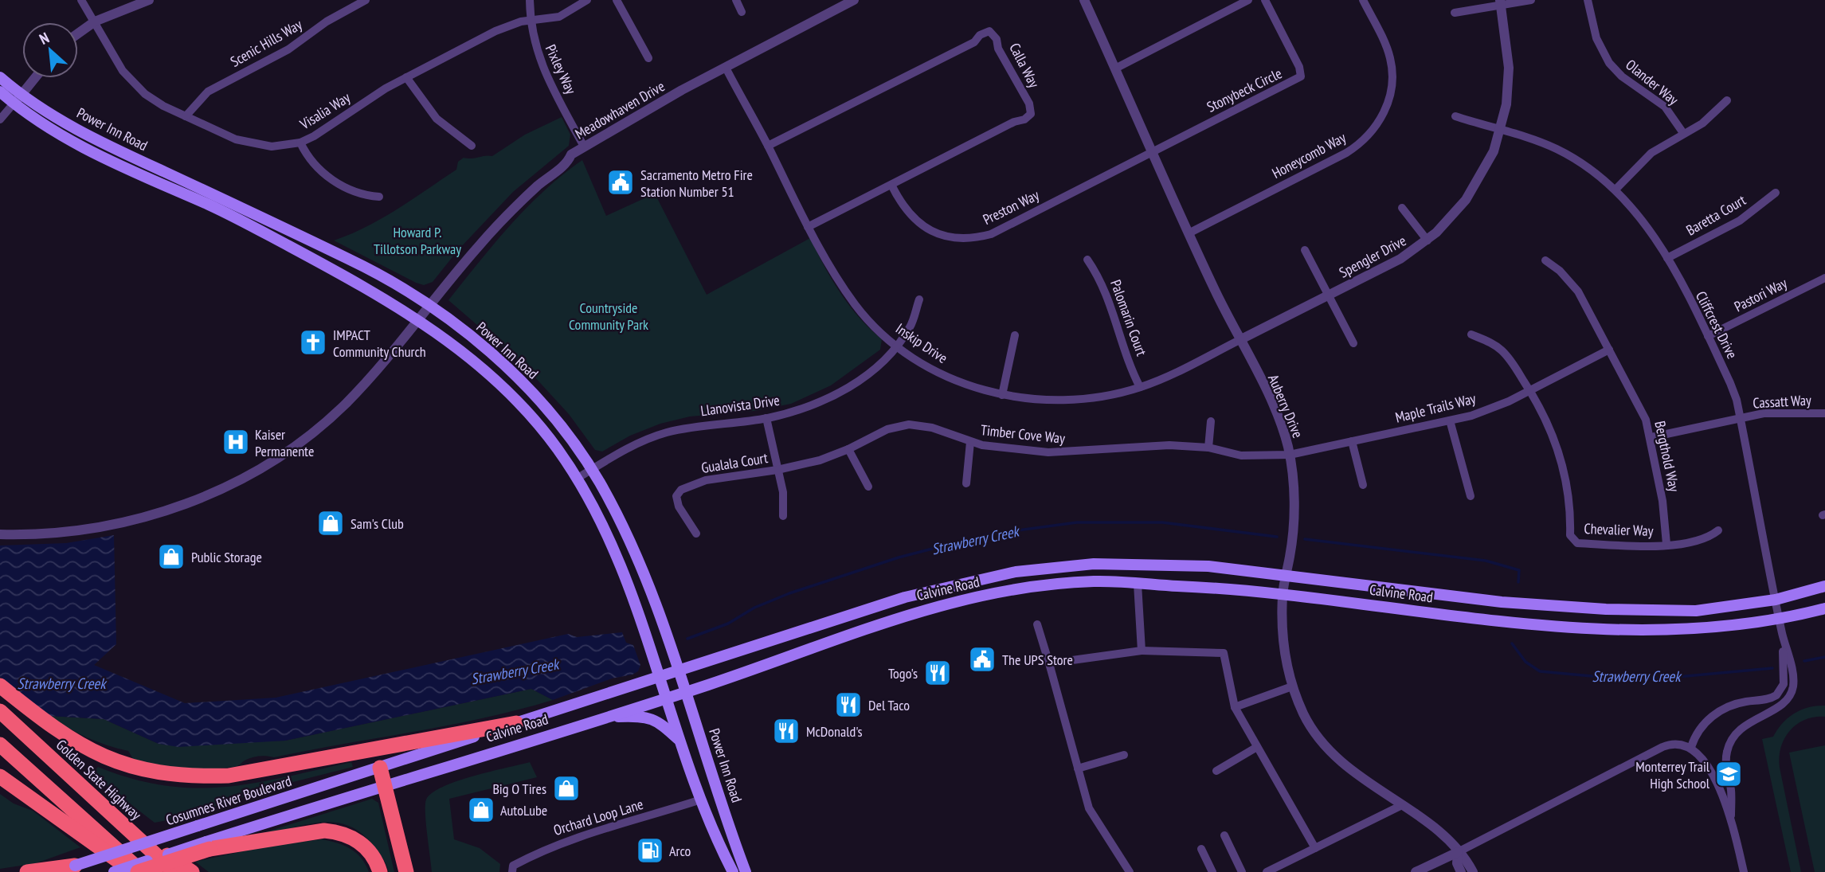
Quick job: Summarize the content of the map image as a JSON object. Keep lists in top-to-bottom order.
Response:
{
  "streets": {
    "highway": ["Golden State Highway"],
    "main road": ["Power Inn Road", "Calvine Road", "Cosumnes River Boulevard"],
    "street": [
      "Scenic Hills Way",
      "Calla Way",
      "Pixley Way",
      "Olander Way",
      "Stonybeck Circle",
      "Meadowhaven Drive",
      "Visalia Way",
      "Honeycomb Way",
      "Preston Way",
      "Baretta Court",
      "Spengler Drive",
      "Pastori Way",
      "Palomarin Court",
      "Cliffcrest Drive",
      "Inskip Drive",
      "Cassatt Way",
      "Llanovista Drive",
      "Auberry Drive",
      "Maple Trails Way",
      "Timber Cove Way",
      "Bergthold Way",
      "Gualala Court",
      "Chevalier Way",
      "Orchard Loop Lane"
    ]
  },
  "crossings": [
    ["Scenic Hills Way", "Visalia Way"],
    ["Calla Way", "Preston Way"],
    ["Calla Way", "Inskip Drive"],
    ["Pixley Way", "Meadowhaven Drive"],
    ["Pixley Way", "Visalia Way"],
    ["Stonybeck Circle", "Preston Way"],
    ["Stonybeck Circle", "Auberry Drive"],
    ["Meadowhaven Drive", "Power Inn Road"],
    ["Meadowhaven Drive", "Inskip Drive"],
    ["Power Inn Road", "Llanovista Drive"],
    ["Power Inn Road", "Calvine Road"],
    ["Power Inn Road", "Orchard Loop Lane"],
    ["Honeycomb Way", "Auberry Drive"],
    ["Preston Way", "Auberry Drive"],
    ["Baretta Court", "Cliffcrest Drive"],
    ["Spengler Drive", "Cliffcrest Drive"],
    ["Spengler Drive", "Inskip Drive"],
    ["Spengler Drive", "Auberry Drive"],
    ["Pastori Way", "Cliffcrest Drive"],
    ["Palomarin Court", "Inskip Drive"],
    ["Cliffcrest Drive", "Cassatt Way"],
    ["Cliffcrest Drive", "Calvine Road"],
    ["Inskip Drive", "Llanovista Drive"],
    ["Inskip Drive", "Auberry Drive"],
    ["Cassatt Way", "Bergthold Way"],
    ["Auberry Drive", "Maple Trails Way"],
    ["Auberry Drive", "Timber Cove Way"],
    ["Auberry Drive", "Calvine Road"],
    ["Maple Trails Way", "Timber Cove Way"],
    ["Maple Trails Way", "Bergthold Way"],
    ["Maple Trails Way", "Chevalier Way"],
    ["Timber Cove Way", "Gualala Court"],
    ["Bergthold Way", "Chevalier Way"],
    ["Calvine Road", "Cosumnes River Boulevard"]
  ],
  "water": ["Strawberry Creek"],
  "parks": ["Howard P. Tillotson Parkway", "Countryside Community Park"],
  "places": {
    "public building": ["Sacramento Metro Fire Station Number 51", "The UPS Store"],
    "church": ["IMPACT Community Church"],
    "hospital": ["Kaiser Permanente"],
    "shop": [
      "Sam's Club",
      "Public Storage",
      "Big O Tires",
      "AutoLube"
    ],
    "restaurant": ["Togo's", "Del Taco", "McDonald's"],
    "school or university": ["Monterrey Trail High School"],
    "fuel station": ["Arco"]
  },
  "north": "top left"
}
